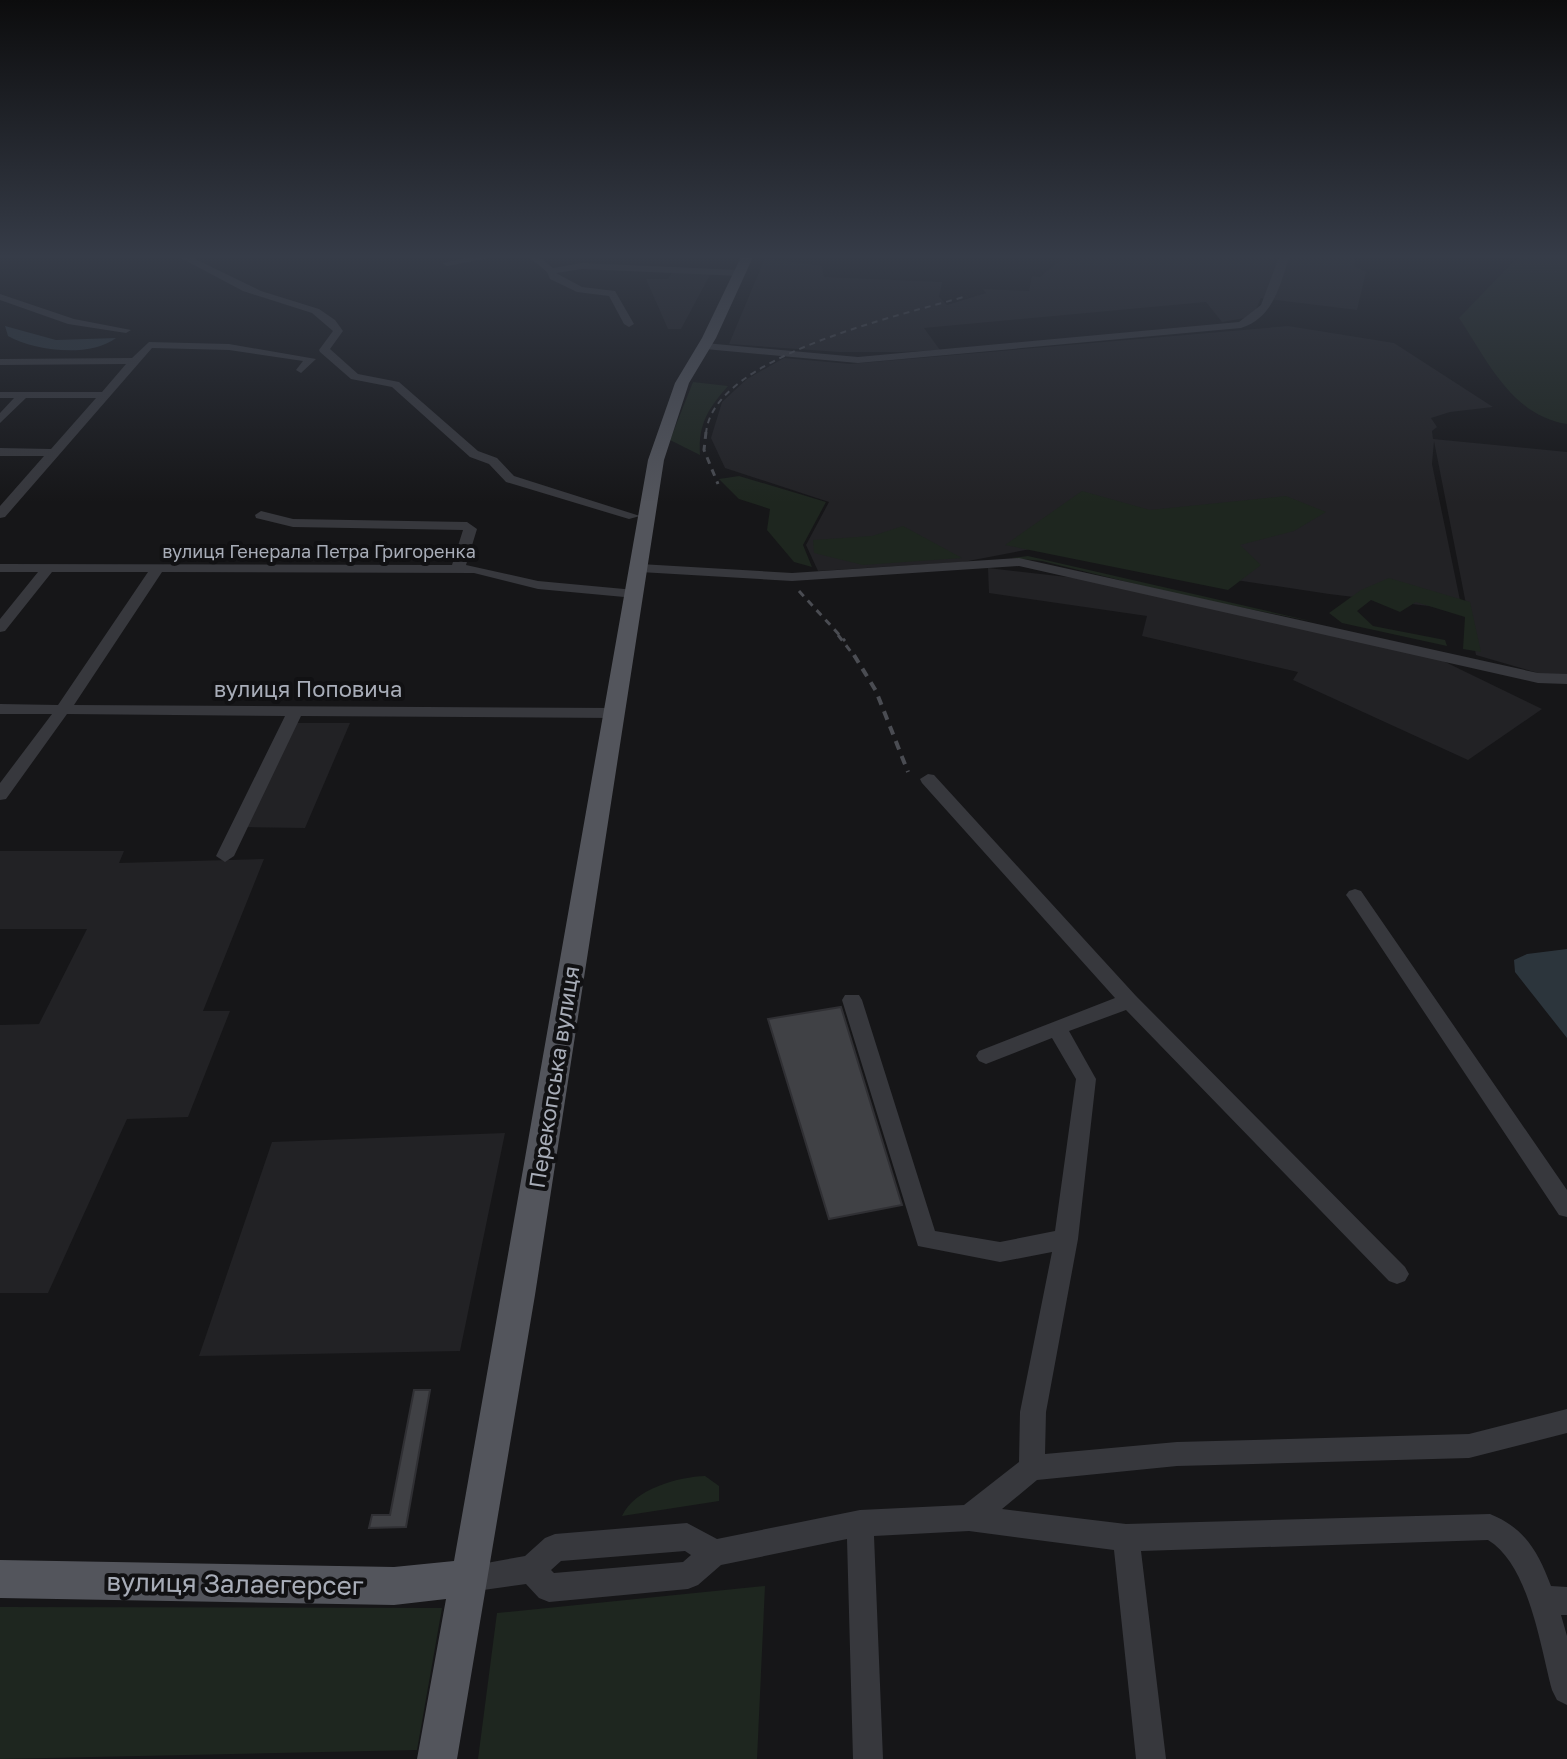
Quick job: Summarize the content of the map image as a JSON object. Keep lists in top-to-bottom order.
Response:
{
  "streets": {
    "main road": ["Перекопська вулиця", "вулиця Залаегерсег"],
    "street": ["вулиця Генерала Петра Григоренка", "вулиця Поповича"]
  },
  "crossings": [
    ["вулиця Генерала Петра Григоренка", "Перекопська вулиця"],
    ["вулиця Поповича", "Перекопська вулиця"],
    ["Перекопська вулиця", "вулиця Залаегерсег"]
  ]
}
